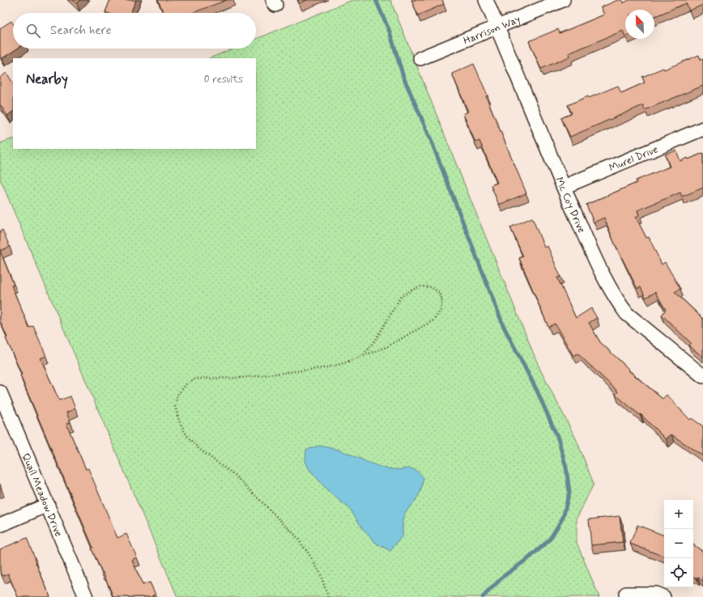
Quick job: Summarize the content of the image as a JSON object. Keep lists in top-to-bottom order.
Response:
{
  "streets": {
    "street": [
      "Harrison Way",
      "Murel Drive",
      "Mc Coy Drive",
      "Quail Meadow Drive"
    ]
  },
  "crossings": [
    ["Harrison Way", "Mc Coy Drive"],
    ["Murel Drive", "Mc Coy Drive"]
  ],
  "north": "top left",
  "page": {
    "search": "Search here",
    "heading": ["Nearby", "0 results"],
    "map_buttons": ["+", "−"]
  }
}
